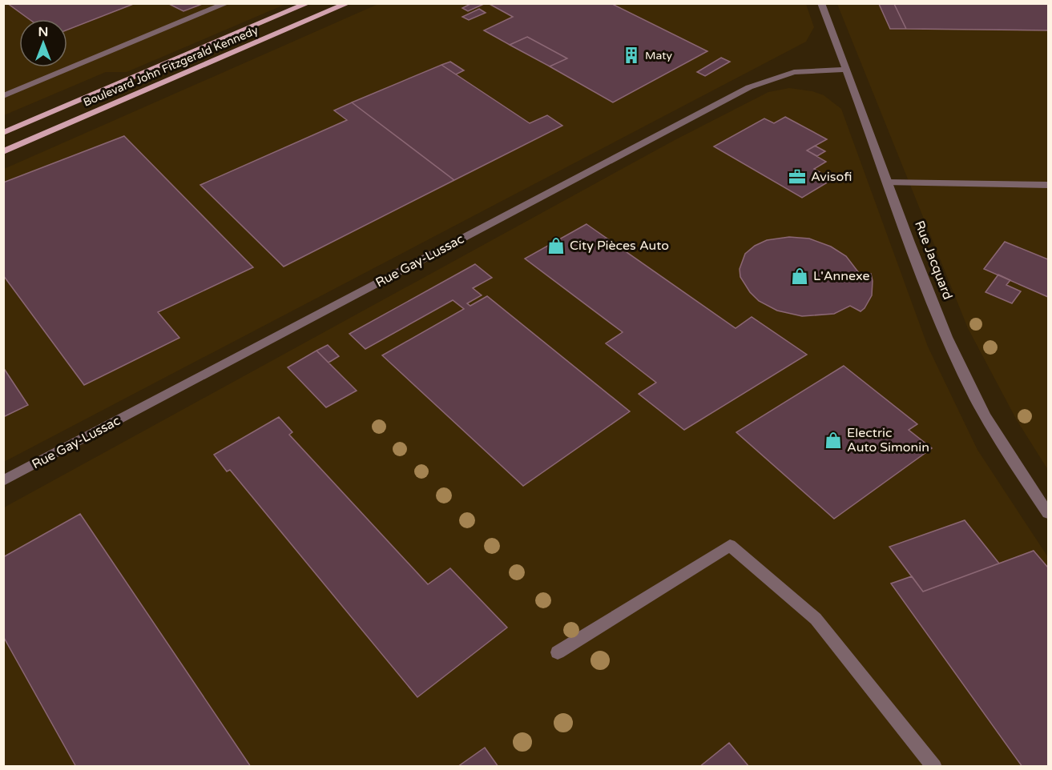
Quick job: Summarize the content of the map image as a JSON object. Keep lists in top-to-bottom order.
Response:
{
  "streets": {
    "main road": ["Boulevard John Fitzgerald Kennedy"],
    "street": ["Rue Jacquard", "Rue Gay-Lussac"]
  },
  "crossings": [
    ["Rue Jacquard", "Rue Gay-Lussac"]
  ],
  "places": {
    "building": ["Maty"],
    "office": ["Avisofi"],
    "shop": ["City Pièces Auto", "L'Annexe", "Electric Auto Simonin"]
  },
  "north": "top"
}
